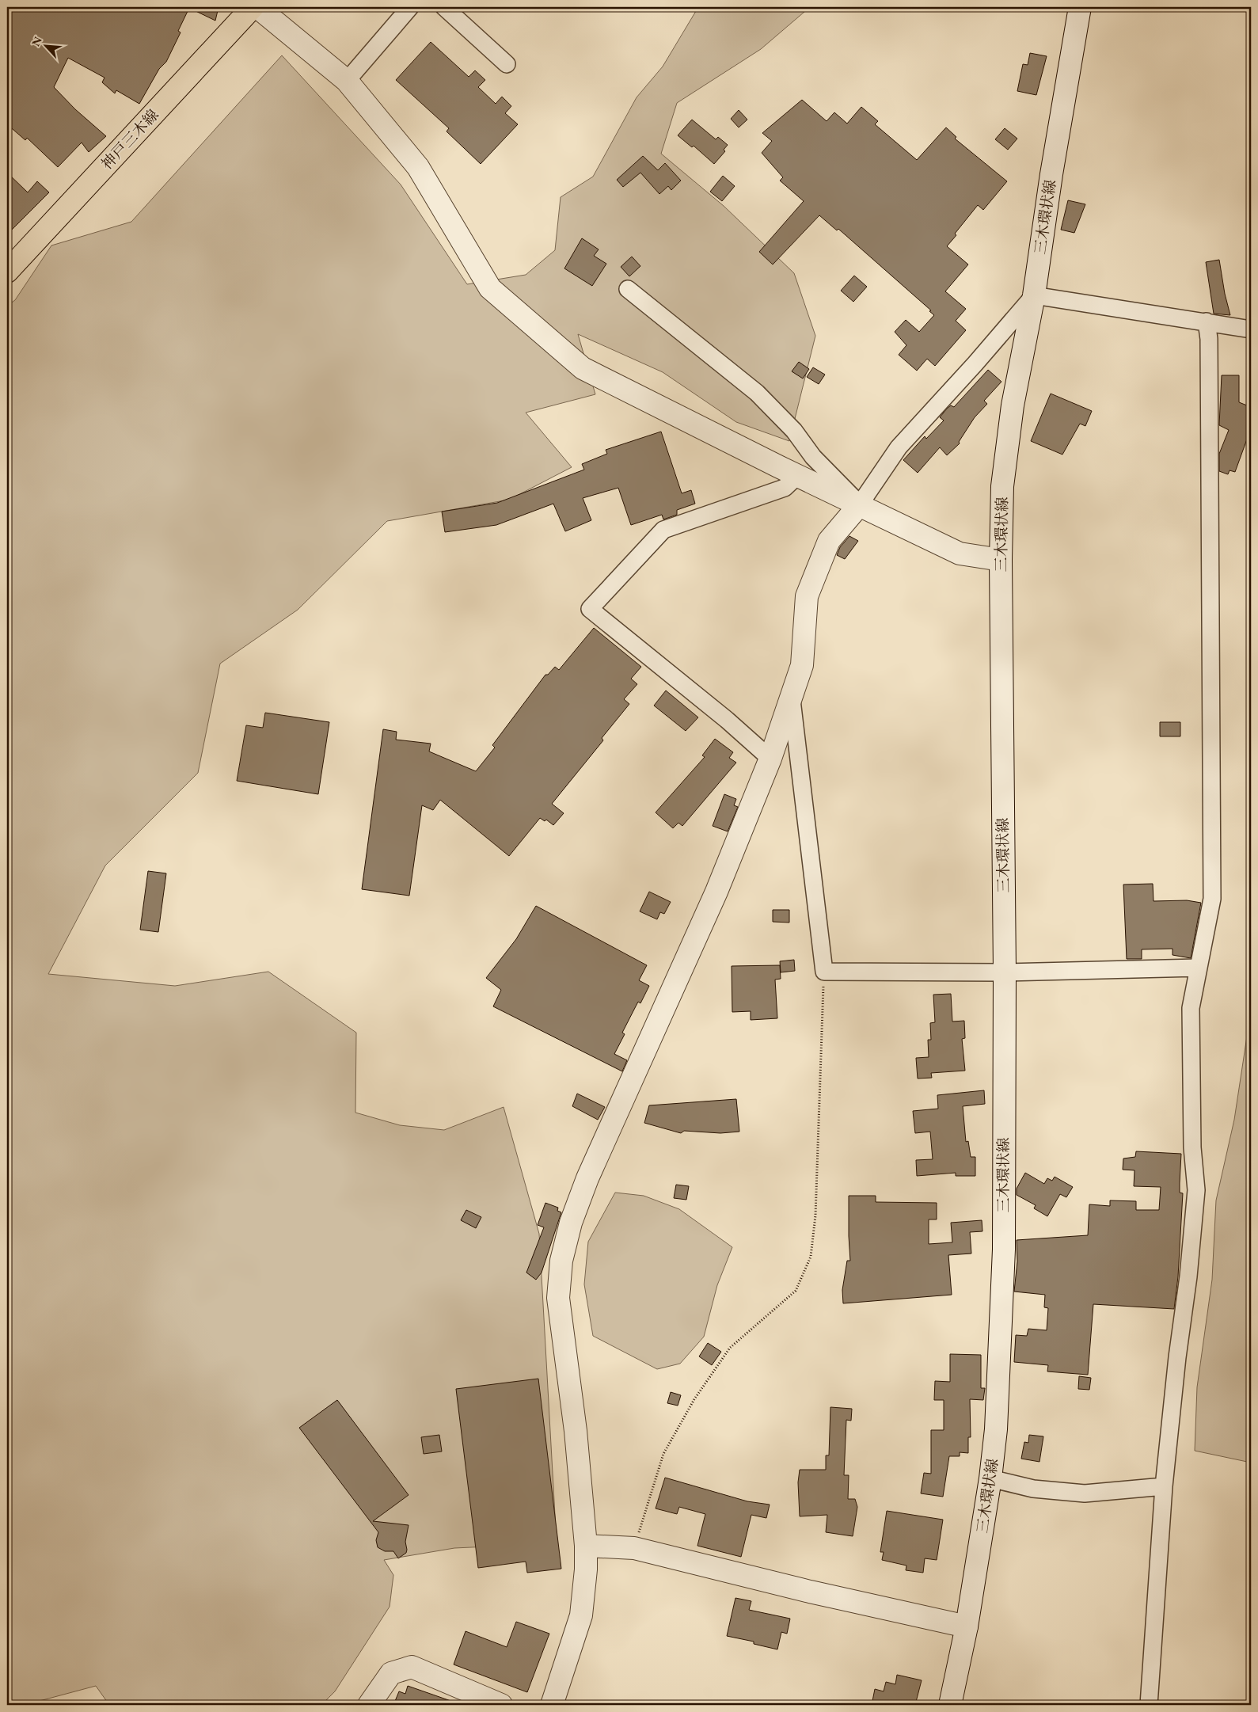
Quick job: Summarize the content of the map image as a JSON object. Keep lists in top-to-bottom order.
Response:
{
  "streets": {
    "main road": ["神戸三木線"],
    "street": ["三木環状線"]
  },
  "north": "top left"
}
